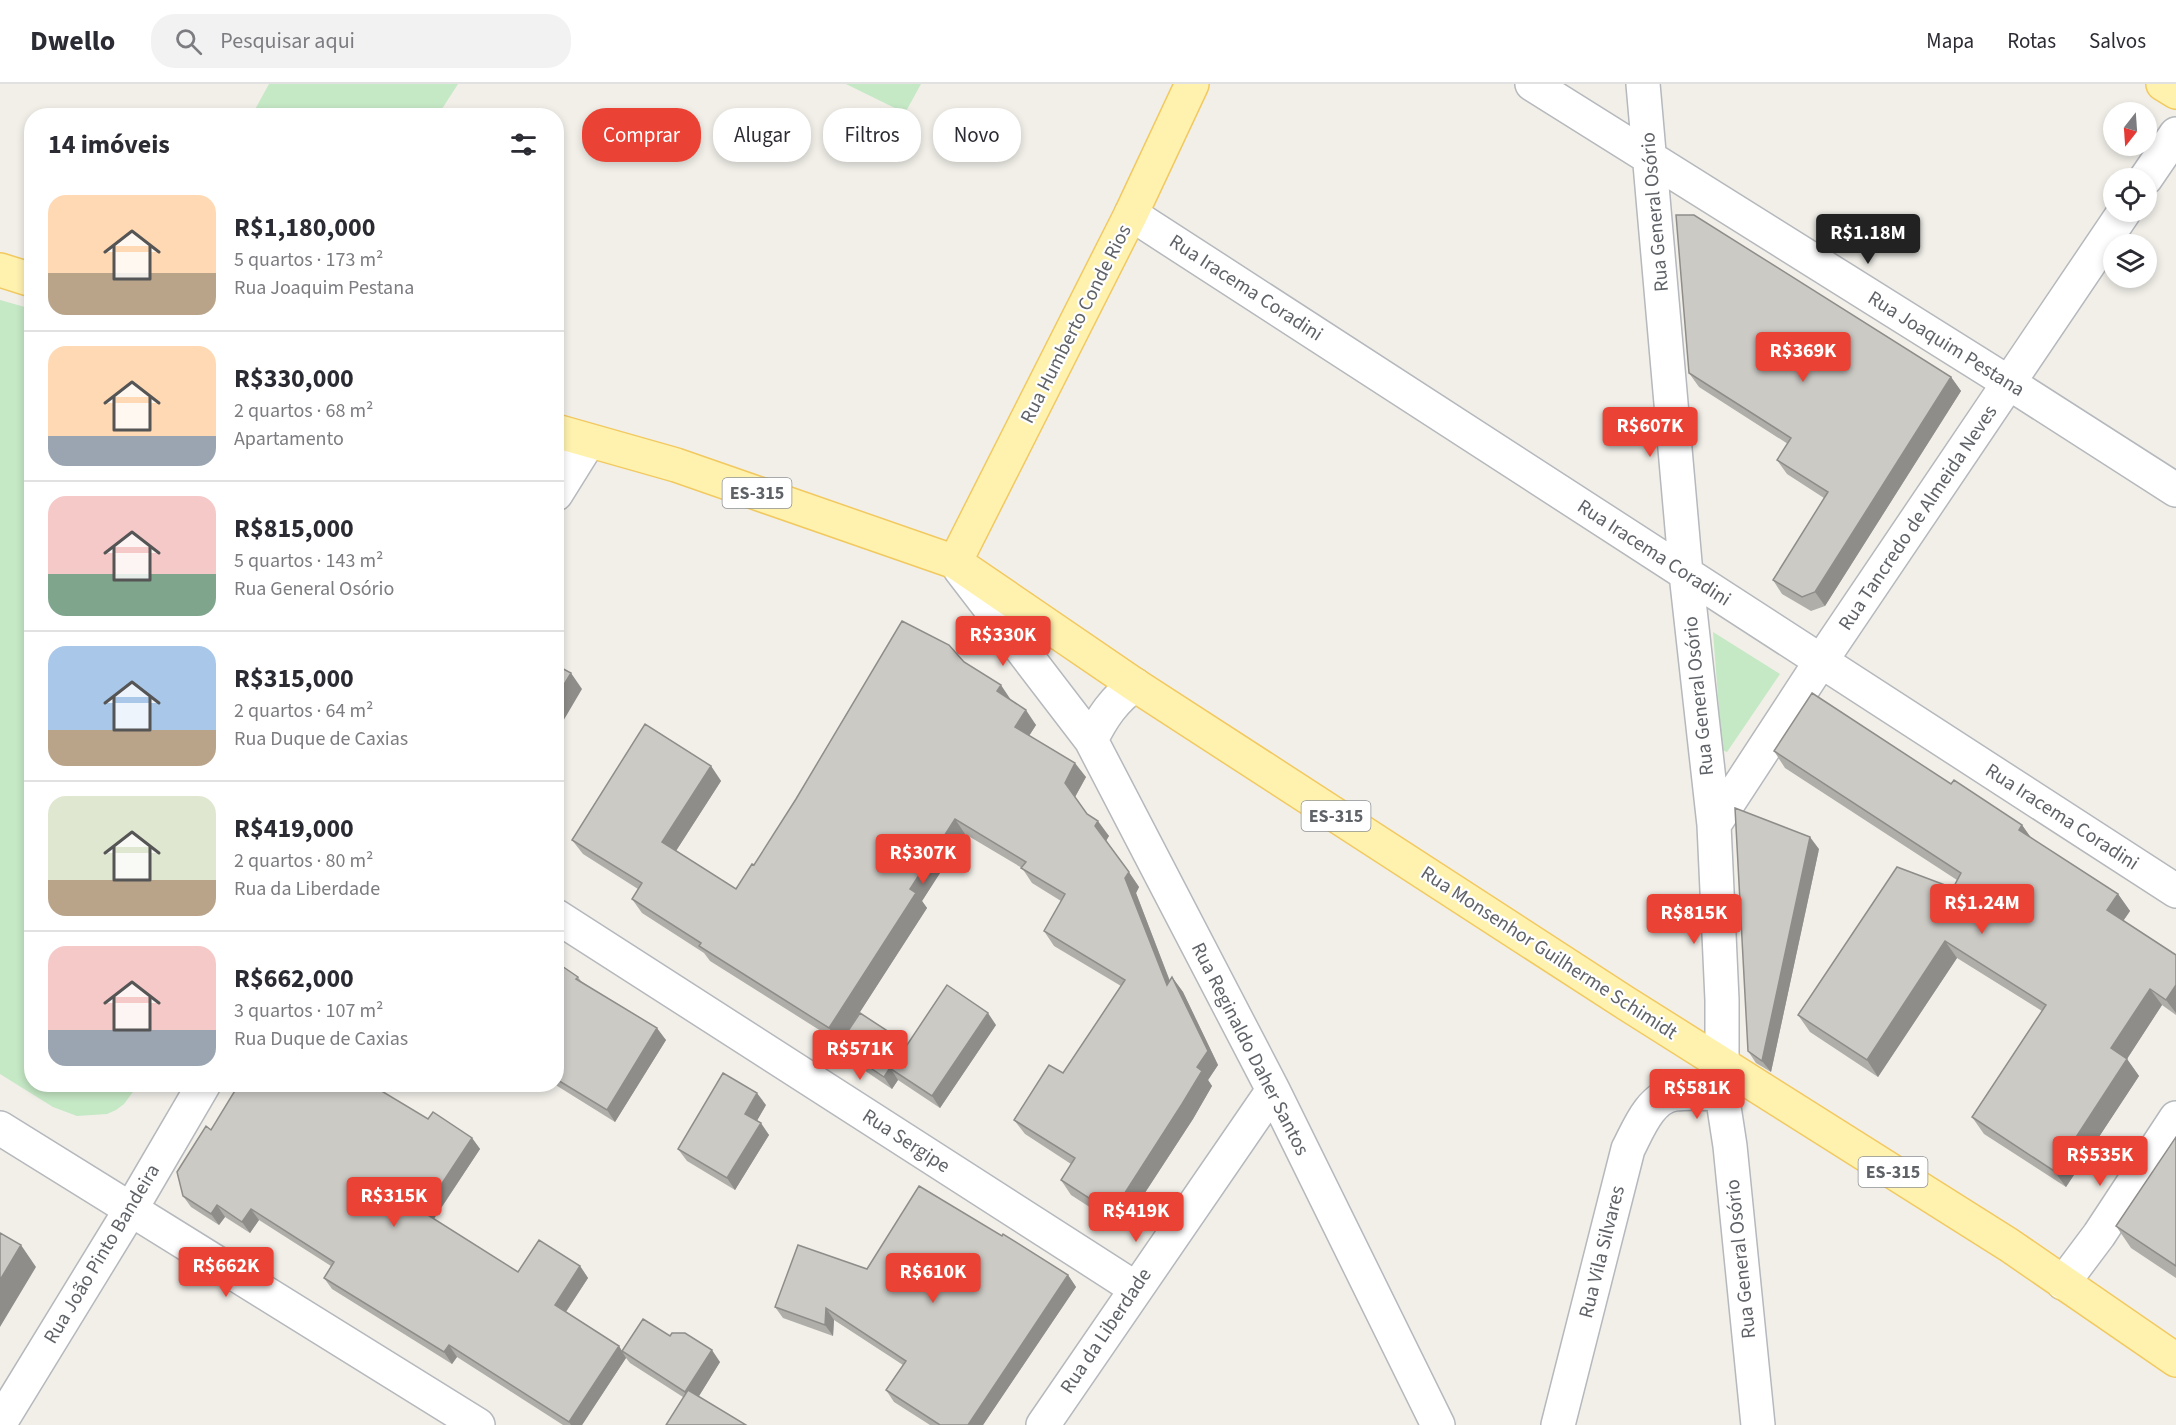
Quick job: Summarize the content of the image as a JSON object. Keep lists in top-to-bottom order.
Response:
{
  "streets": {
    "main road": ["Rua Humberto Conde Rios", "ES-315", "Rua Monsenhor Guilherme Schimidt"],
    "street": [
      "Rua General Osório",
      "Rua Iracema Coradini",
      "Rua Joaquim Pestana",
      "Rua Tancredo de Almeida Neves",
      "Rua Reginaldo Daher Santos",
      "Rua Sergipe",
      "Rua Vila Silvares",
      "Rua João Pinto Bandeira",
      "Rua da Liberdade"
    ]
  },
  "crossings": [
    ["Rua General Osório", "Rua Iracema Coradini"],
    ["Rua General Osório", "Rua Joaquim Pestana"],
    ["Rua General Osório", "Rua Tancredo de Almeida Neves"],
    ["Rua General Osório", "Rua Monsenhor Guilherme Schimidt"],
    ["Rua General Osório", "Rua Vila Silvares"],
    ["Rua Iracema Coradini", "Rua Humberto Conde Rios"],
    ["Rua Iracema Coradini", "Rua Tancredo de Almeida Neves"],
    ["Rua Humberto Conde Rios", "ES-315"],
    ["Rua Humberto Conde Rios", "Rua Monsenhor Guilherme Schimidt"],
    ["Rua Humberto Conde Rios", "Rua Reginaldo Daher Santos"],
    ["Rua Joaquim Pestana", "Rua Tancredo de Almeida Neves"],
    ["ES-315", "Rua Monsenhor Guilherme Schimidt"],
    ["ES-315", "Rua Reginaldo Daher Santos"],
    ["Rua Monsenhor Guilherme Schimidt", "Rua Reginaldo Daher Santos"],
    ["Rua Monsenhor Guilherme Schimidt", "Rua Vila Silvares"],
    ["Rua Reginaldo Daher Santos", "Rua da Liberdade"],
    ["Rua Sergipe", "Rua da Liberdade"]
  ],
  "north": "bottom",
  "page": {
    "header": "Dwello",
    "search": "Pesquisar aqui",
    "nav": ["Mapa", "Rotas", "Salvos"],
    "chip": [
      "Comprar",
      "Alugar",
      "Filtros",
      "Novo"
    ],
    "heading": "14 imóveis",
    "list": [
      {
        "name": "R$1,180,000",
        "note": "5 quartos · 173 m² · Rua Joaquim Pestana"
      },
      {
        "name": "R$330,000",
        "note": "2 quartos · 68 m² · Apartamento"
      },
      {
        "name": "R$815,000",
        "note": "5 quartos · 143 m² · Rua General Osório"
      },
      {
        "name": "R$315,000",
        "note": "2 quartos · 64 m² · Rua Duque de Caxias"
      },
      {
        "name": "R$419,000",
        "note": "2 quartos · 80 m² · Rua da Liberdade"
      },
      {
        "name": "R$662,000",
        "note": "3 quartos · 107 m² · Rua Duque de Caxias"
      }
    ],
    "price": [
      "R$1.18M",
      "R$369K",
      "R$607K",
      "R$330K",
      "R$307K",
      "R$1.24M",
      "R$815K",
      "R$571K",
      "R$581K",
      "R$535K",
      "R$315K",
      "R$419K",
      "R$662K",
      "R$610K"
    ]
  }
}
